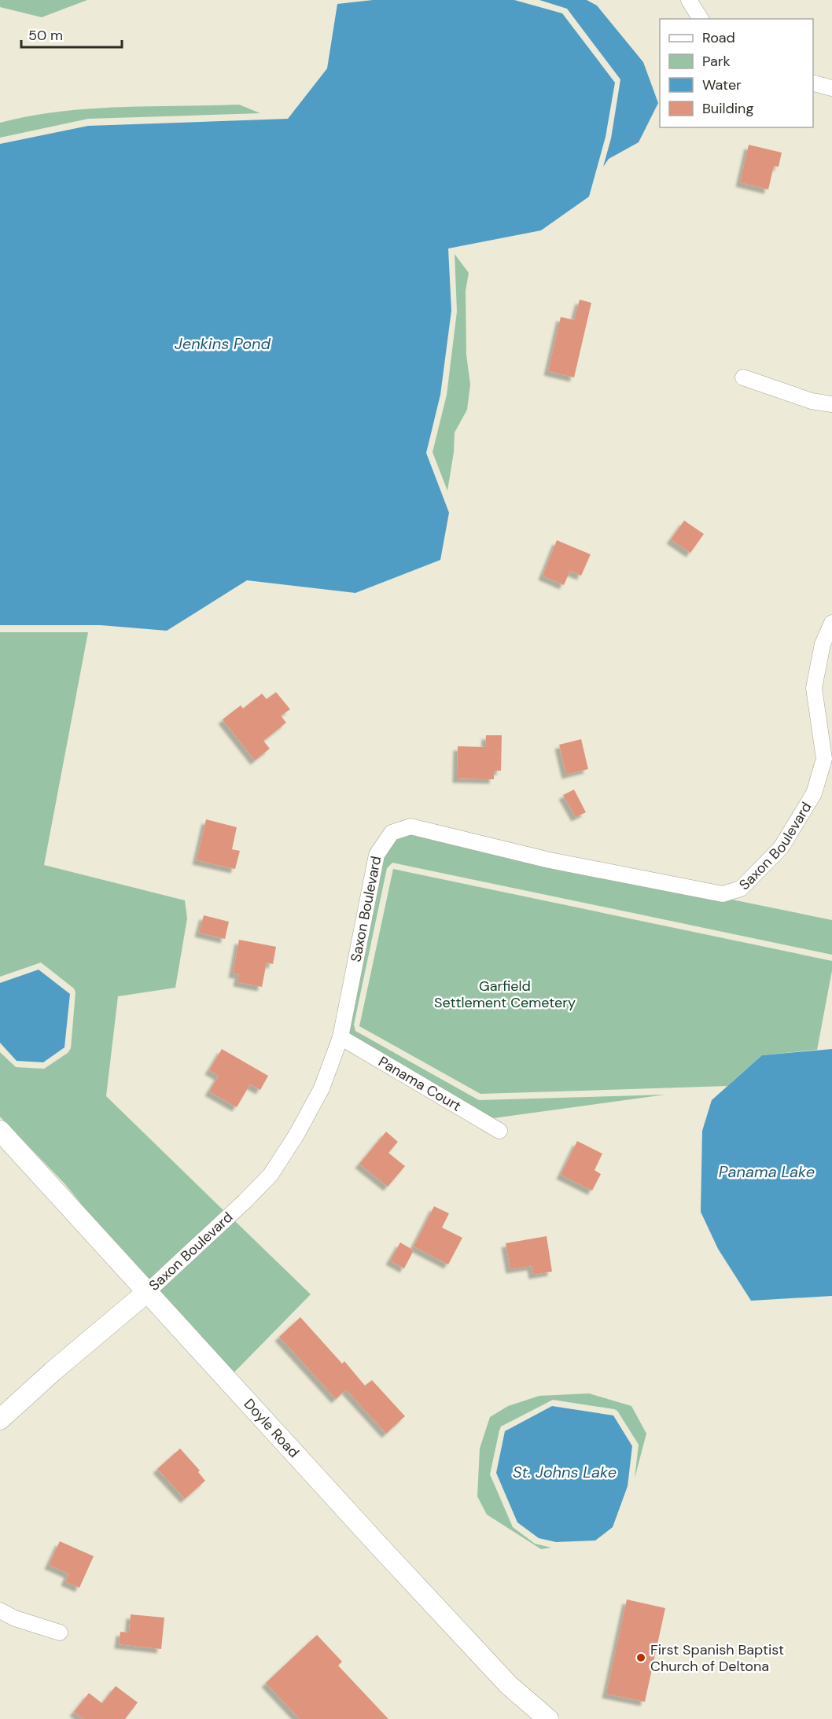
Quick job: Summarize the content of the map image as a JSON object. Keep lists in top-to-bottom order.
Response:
{
  "streets": {
    "main road": ["Saxon Boulevard", "Doyle Road"],
    "street": ["Panama Court"]
  },
  "crossings": [
    ["Saxon Boulevard", "Panama Court"],
    ["Saxon Boulevard", "Doyle Road"]
  ],
  "water": ["Jenkins Pond", "Panama Lake", "St. Johns Lake"],
  "parks": ["Garfield Settlement Cemetery"],
  "places": ["First Spanish Baptist Church of Deltona"],
  "legend": [
    "Road",
    "Park",
    "Water",
    "Building"
  ],
  "scale_bar": "50 m"
}
